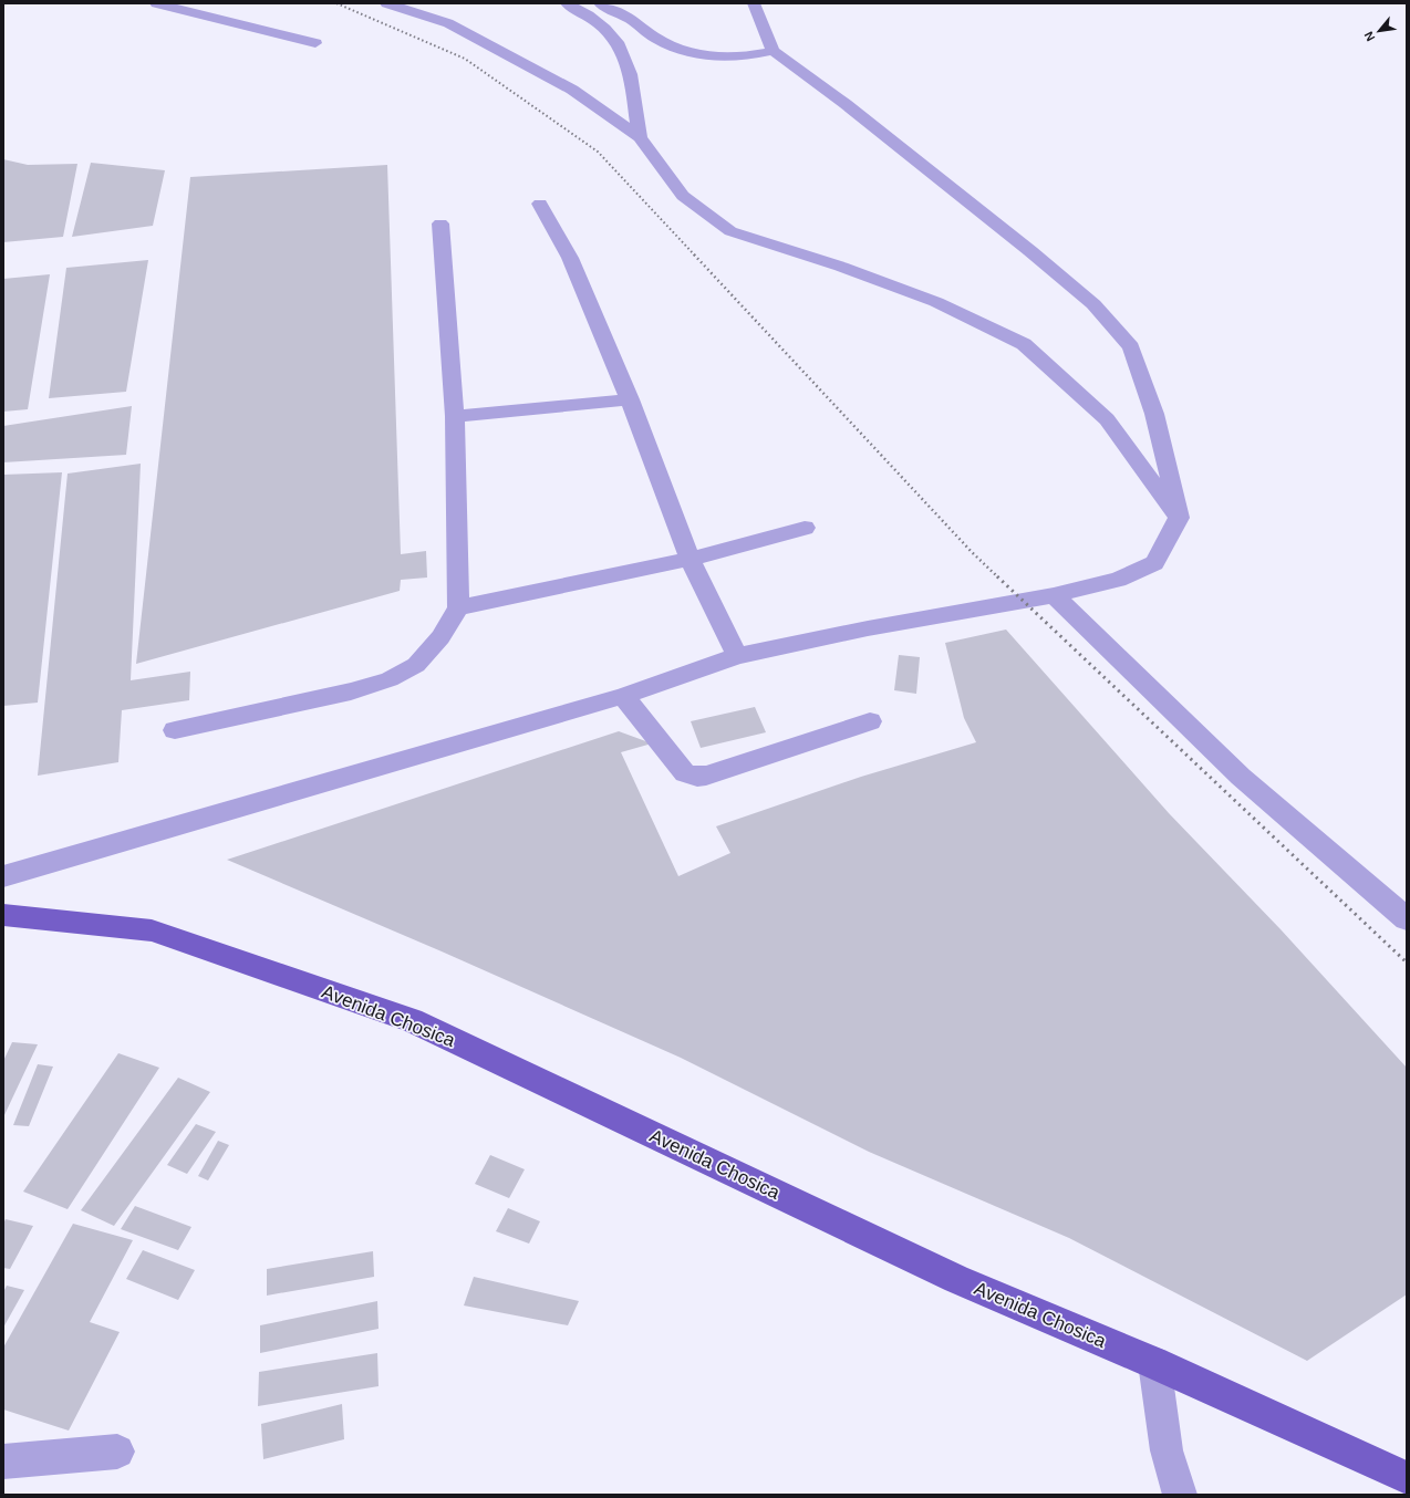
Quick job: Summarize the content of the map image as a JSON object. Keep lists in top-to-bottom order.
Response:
{
  "streets": {
    "main road": ["Avenida Chosica"]
  },
  "north": "bottom left"
}
